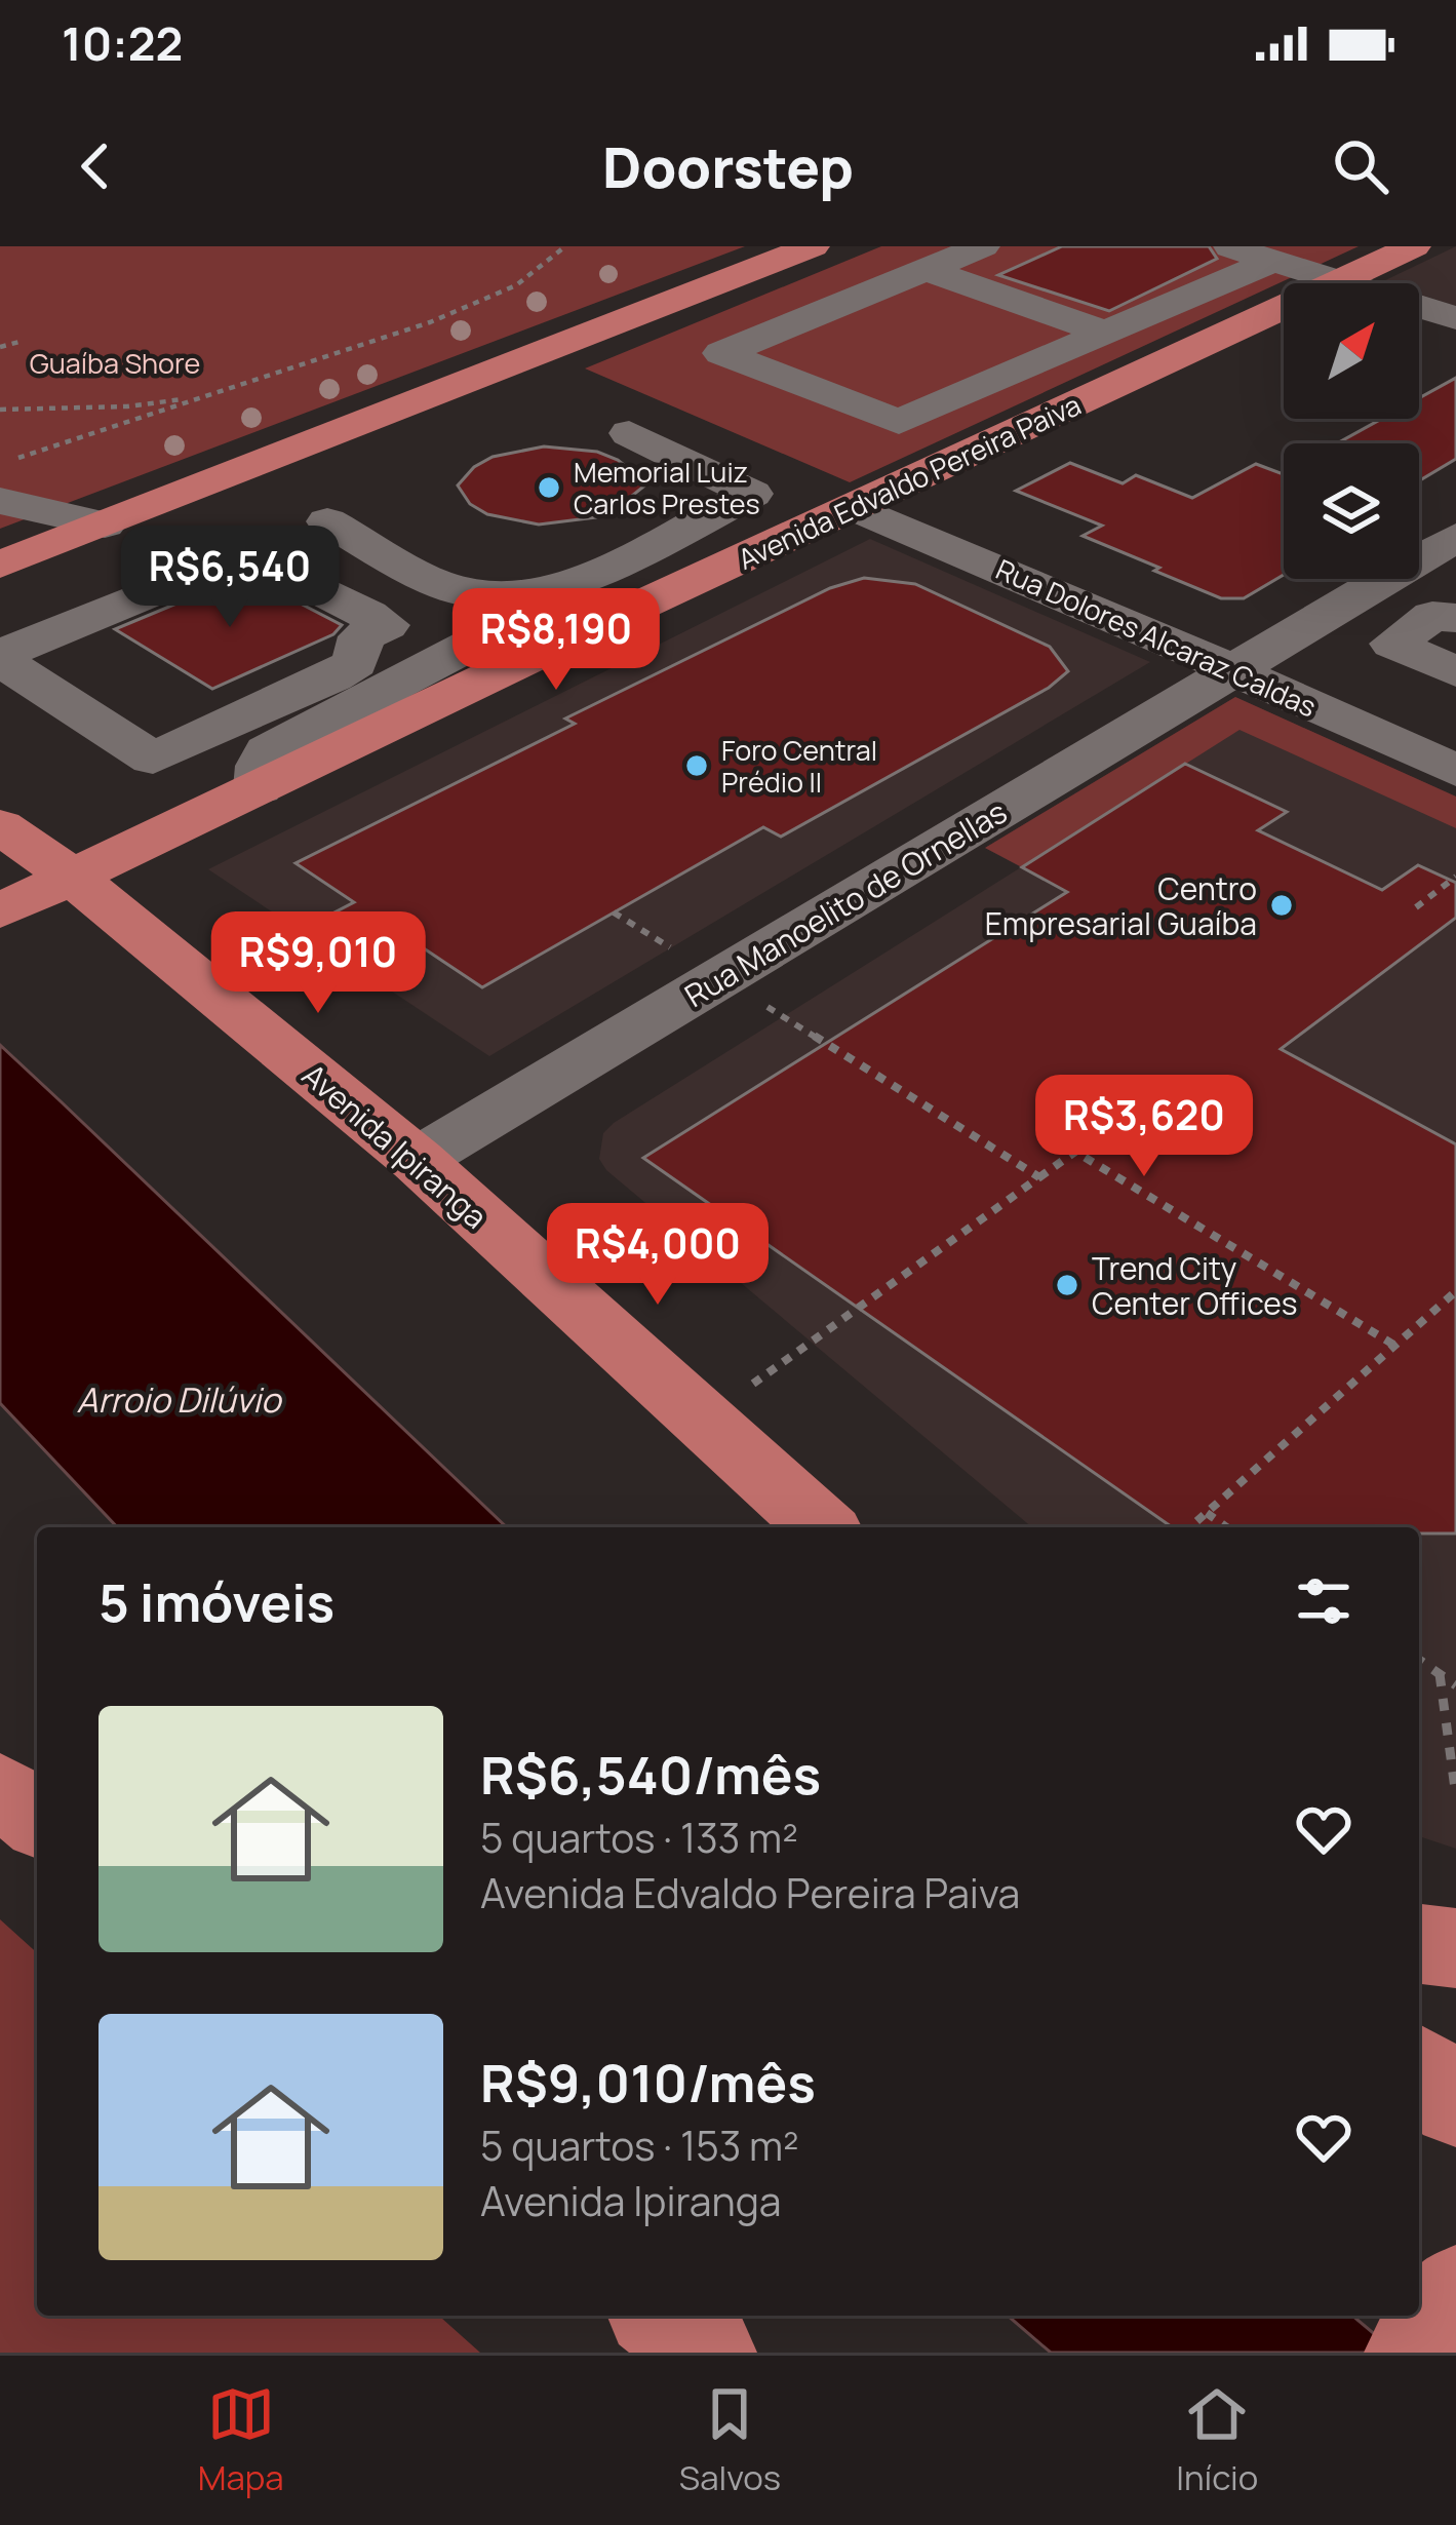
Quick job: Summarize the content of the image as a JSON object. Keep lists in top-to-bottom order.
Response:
{
  "streets": {
    "main road": ["Avenida Edvaldo Pereira Paiva", "Avenida Ipiranga"],
    "street": ["Rua Dolores Alcaraz Caldas", "Rua Manoelito de Ornellas"]
  },
  "crossings": [
    ["Avenida Edvaldo Pereira Paiva", "Rua Dolores Alcaraz Caldas"],
    ["Avenida Edvaldo Pereira Paiva", "Avenida Ipiranga"],
    ["Rua Dolores Alcaraz Caldas", "Rua Manoelito de Ornellas"],
    ["Rua Manoelito de Ornellas", "Avenida Ipiranga"]
  ],
  "water": ["Arroio Dilúvio"],
  "parks": ["Guaíba Shore"],
  "places": [
    "Memorial Luiz Carlos Prestes",
    "Foro Central Prédio II",
    "Centro Empresarial Guaíba",
    "Trend City Center Offices"
  ],
  "north": "top right",
  "page": {
    "status": "10:22",
    "header": "Doorstep",
    "price": [
      "R$6,540",
      "R$8,190",
      "R$9,010",
      "R$3,620",
      "R$4,000"
    ],
    "heading": "5 imóveis",
    "list": [
      {
        "name": "R$6,540/mês",
        "note": "5 quartos · 133 m² · Avenida Edvaldo Pereira Paiva"
      },
      {
        "name": "R$9,010/mês",
        "note": "5 quartos · 153 m² · Avenida Ipiranga"
      }
    ],
    "tabs": ["Mapa", "Salvos", "Início"]
  }
}
